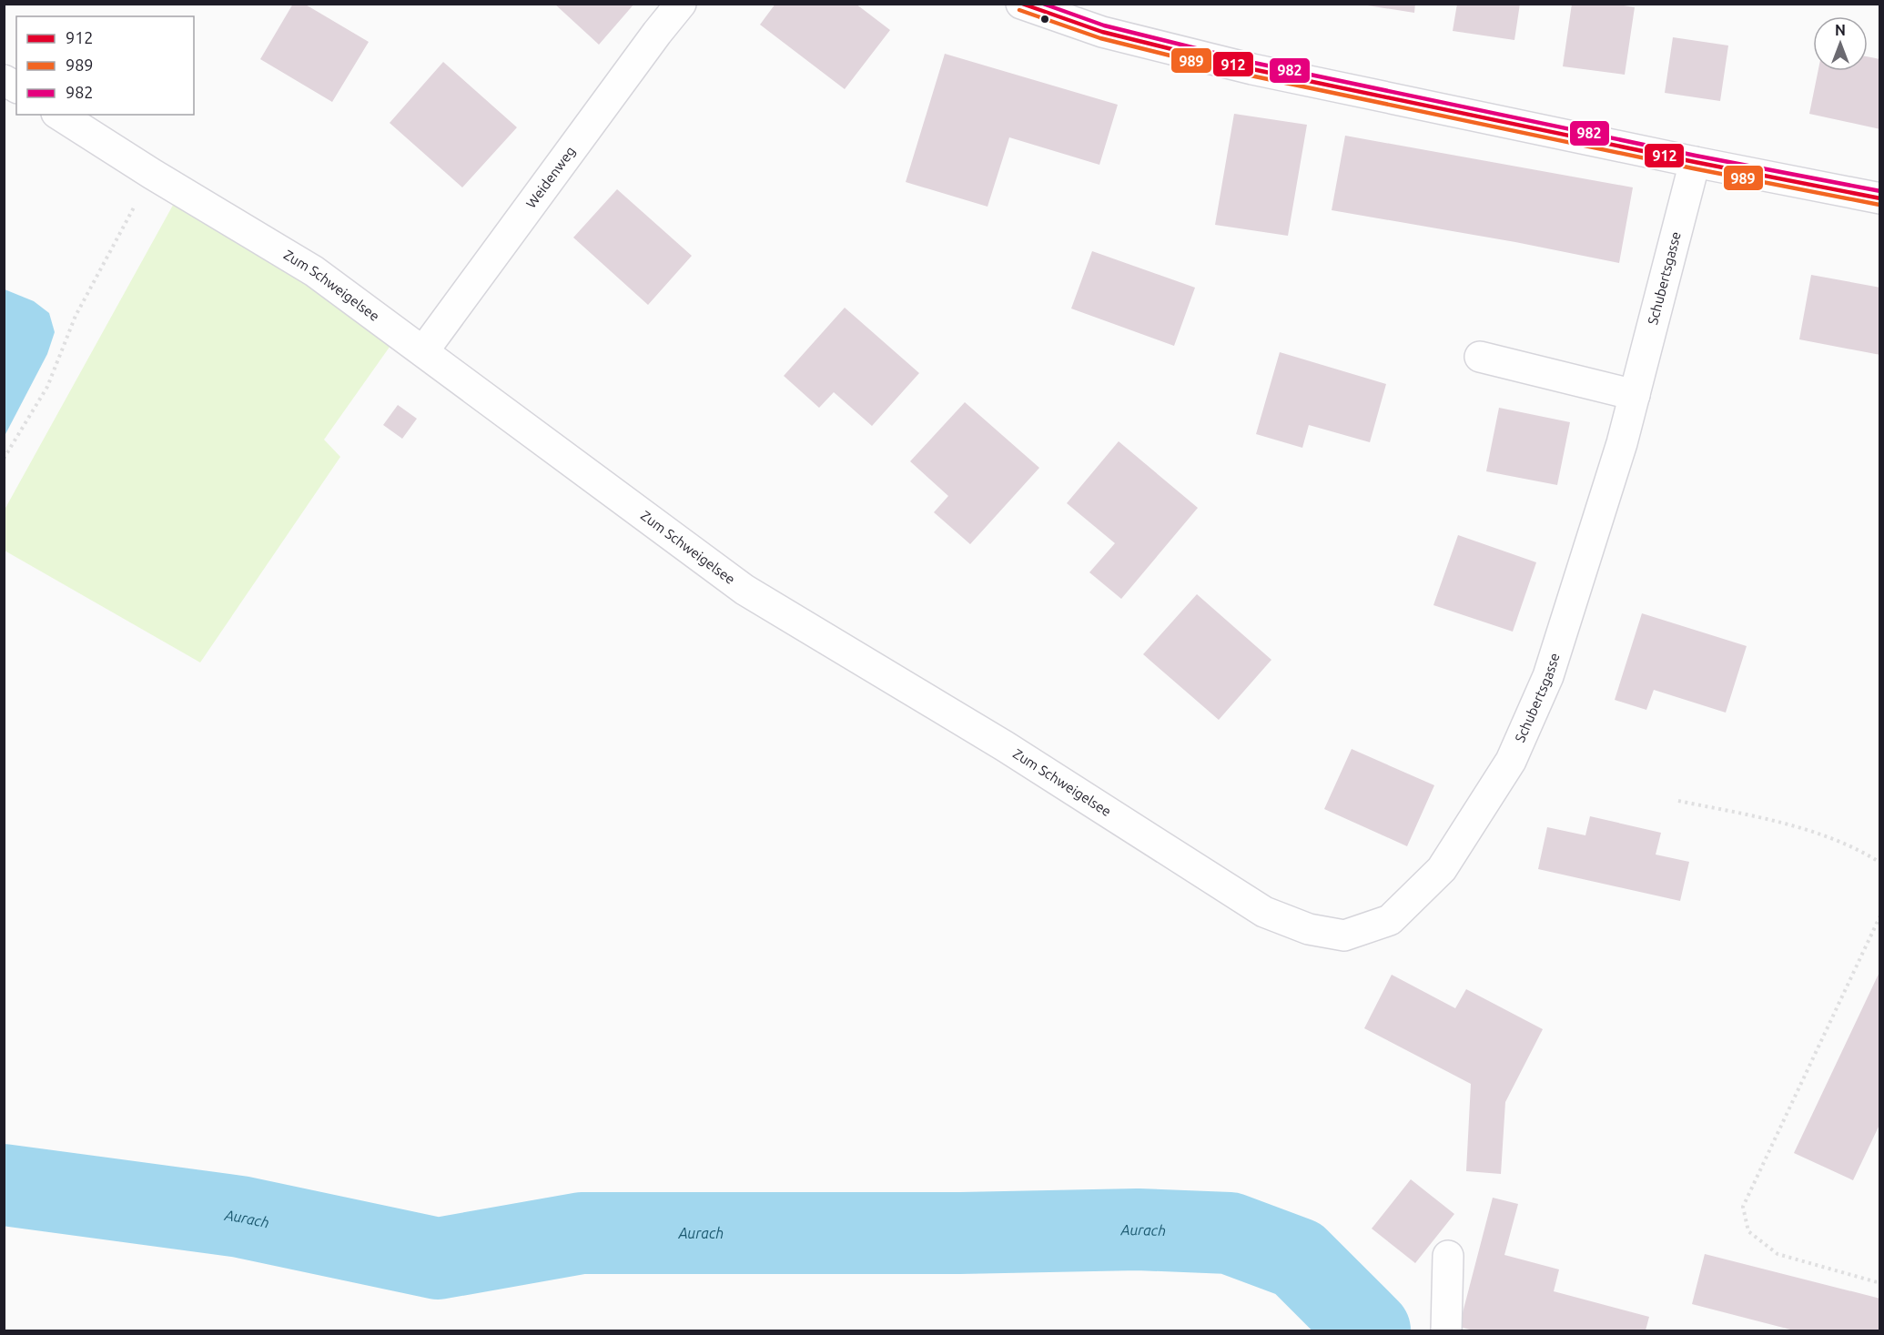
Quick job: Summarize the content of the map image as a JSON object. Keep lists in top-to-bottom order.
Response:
{
  "streets": {
    "street": ["Weidenweg", "Schubertsgasse", "Zum Schweigelsee"]
  },
  "crossings": [
    ["Weidenweg", "Zum Schweigelsee"],
    ["Schubertsgasse", "Zum Schweigelsee"]
  ],
  "water": ["Aurach"],
  "lines": ["transit line 912", "transit line 982", "transit line 989"],
  "legend": ["912", "989", "982"],
  "north": "top"
}
